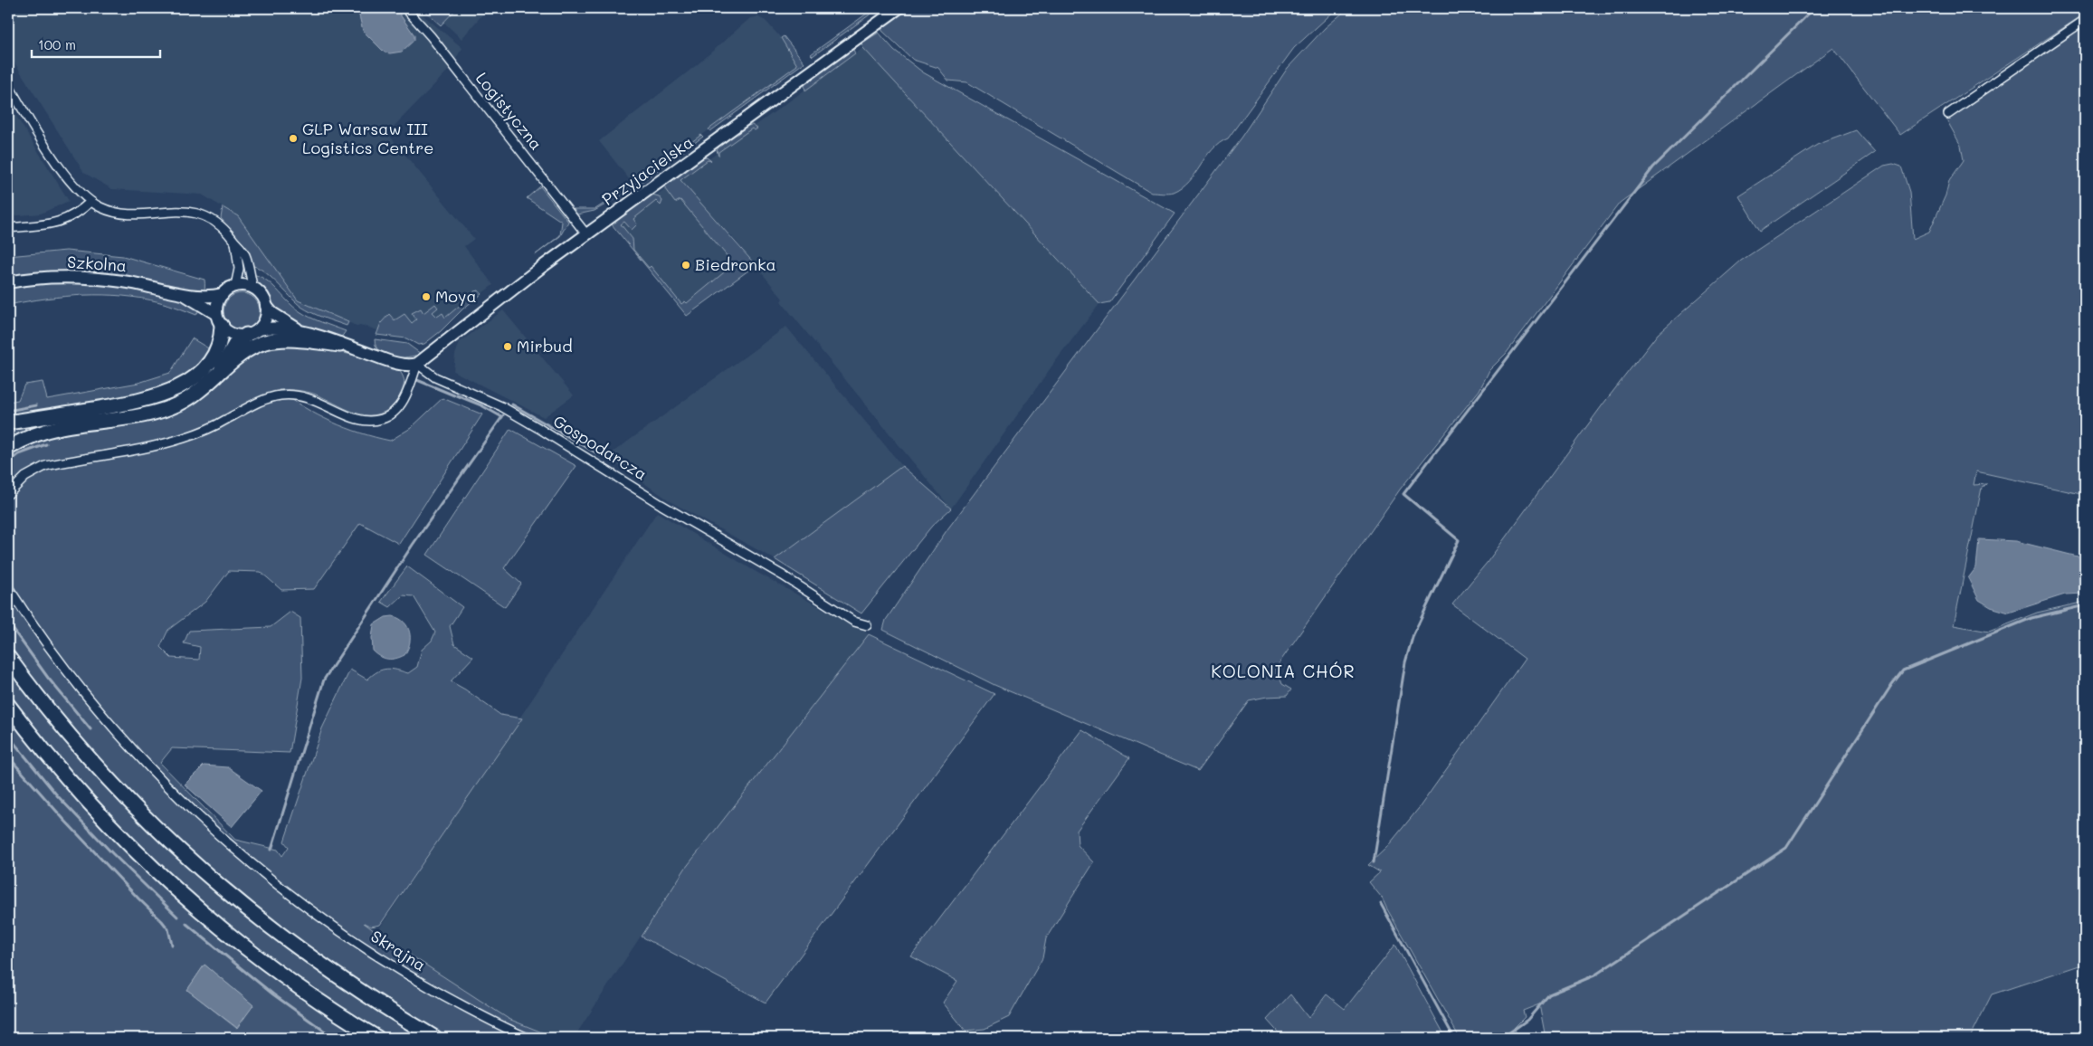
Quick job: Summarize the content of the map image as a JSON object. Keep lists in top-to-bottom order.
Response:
{
  "streets": {
    "street": [
      "Logistyczna",
      "Przyjacielska",
      "Szkolna",
      "Gospodarcza",
      "Skrajna"
    ]
  },
  "crossings": [
    ["Logistyczna", "Przyjacielska"],
    ["Przyjacielska", "Gospodarcza"]
  ],
  "districts": ["KOLONIA CHÓR"],
  "places": [
    "GLP Warsaw III Logistics Centre",
    "Biedronka",
    "Moya",
    "Mirbud"
  ],
  "scale_bar": "100 m"
}
